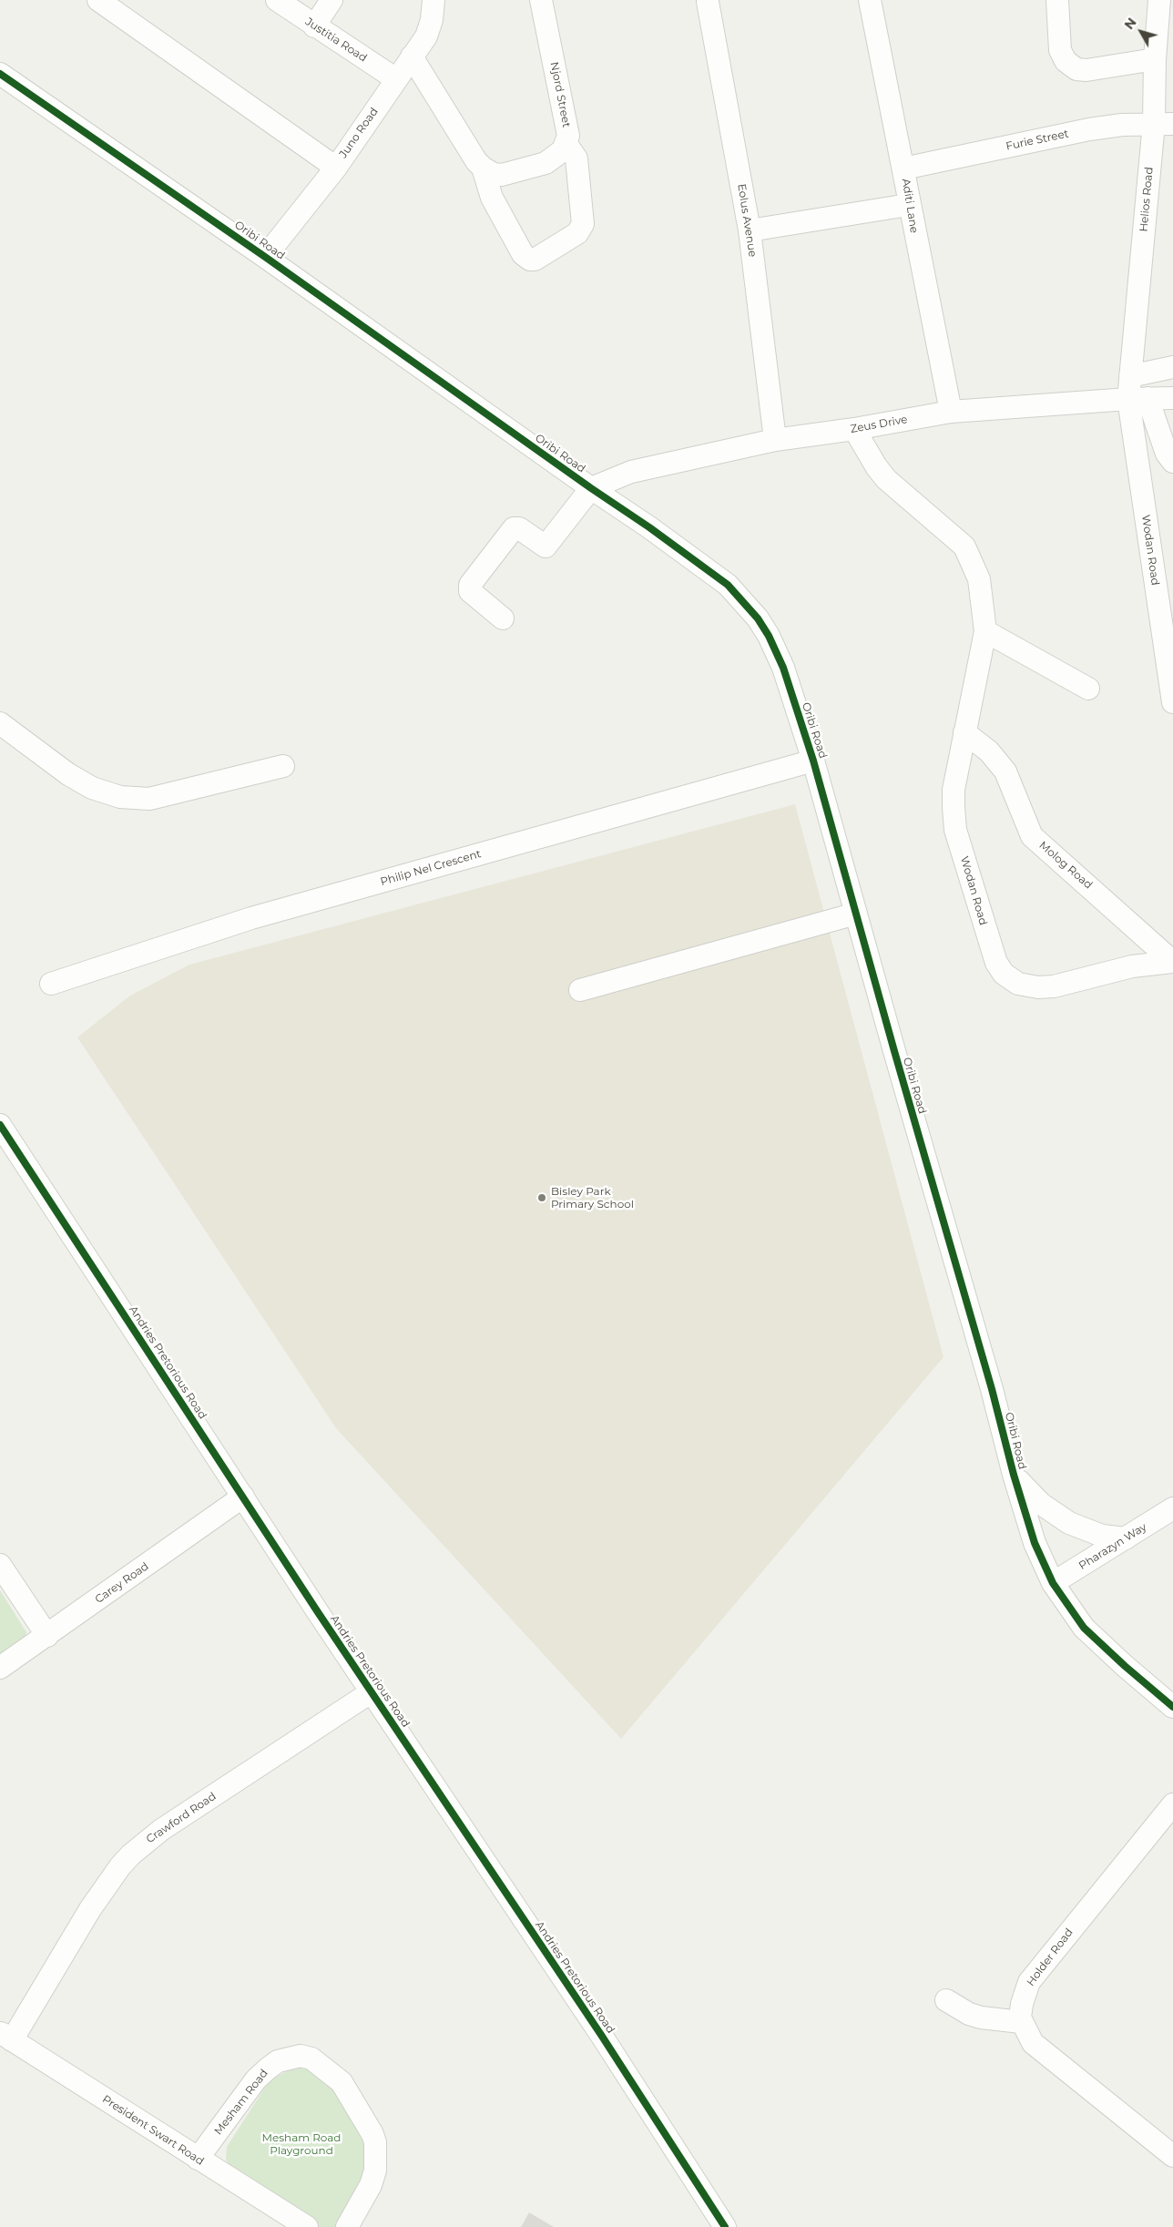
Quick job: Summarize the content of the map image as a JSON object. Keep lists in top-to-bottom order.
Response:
{
  "streets": {
    "street": [
      "Justitia Road",
      "Njord Street",
      "Juno Road",
      "Furie Street",
      "Helios Road",
      "Aditi Lane",
      "Eolus Avenue",
      "Oribi Road",
      "Zeus Drive",
      "Wodan Road",
      "Molog Road",
      "Philip Nel Crescent",
      "Andries Pretorious Road",
      "Pharazyn Way",
      "Carey Road",
      "Crawford Road",
      "Holder Road",
      "Mesham Road",
      "President Swart Road"
    ]
  },
  "crossings": [
    ["Justitia Road", "Juno Road"],
    ["Juno Road", "Oribi Road"],
    ["Furie Street", "Helios Road"],
    ["Furie Street", "Aditi Lane"],
    ["Helios Road", "Zeus Drive"],
    ["Helios Road", "Wodan Road"],
    ["Aditi Lane", "Zeus Drive"],
    ["Eolus Avenue", "Zeus Drive"],
    ["Oribi Road", "Zeus Drive"],
    ["Oribi Road", "Philip Nel Crescent"],
    ["Oribi Road", "Pharazyn Way"],
    ["Zeus Drive", "Wodan Road"],
    ["Wodan Road", "Molog Road"],
    ["Andries Pretorious Road", "Carey Road"],
    ["Andries Pretorious Road", "Crawford Road"],
    ["Crawford Road", "President Swart Road"],
    ["Mesham Road", "President Swart Road"]
  ],
  "parks": ["Mesham Road Playground"],
  "places": ["Bisley Park Primary School"],
  "north": "top left"
}
